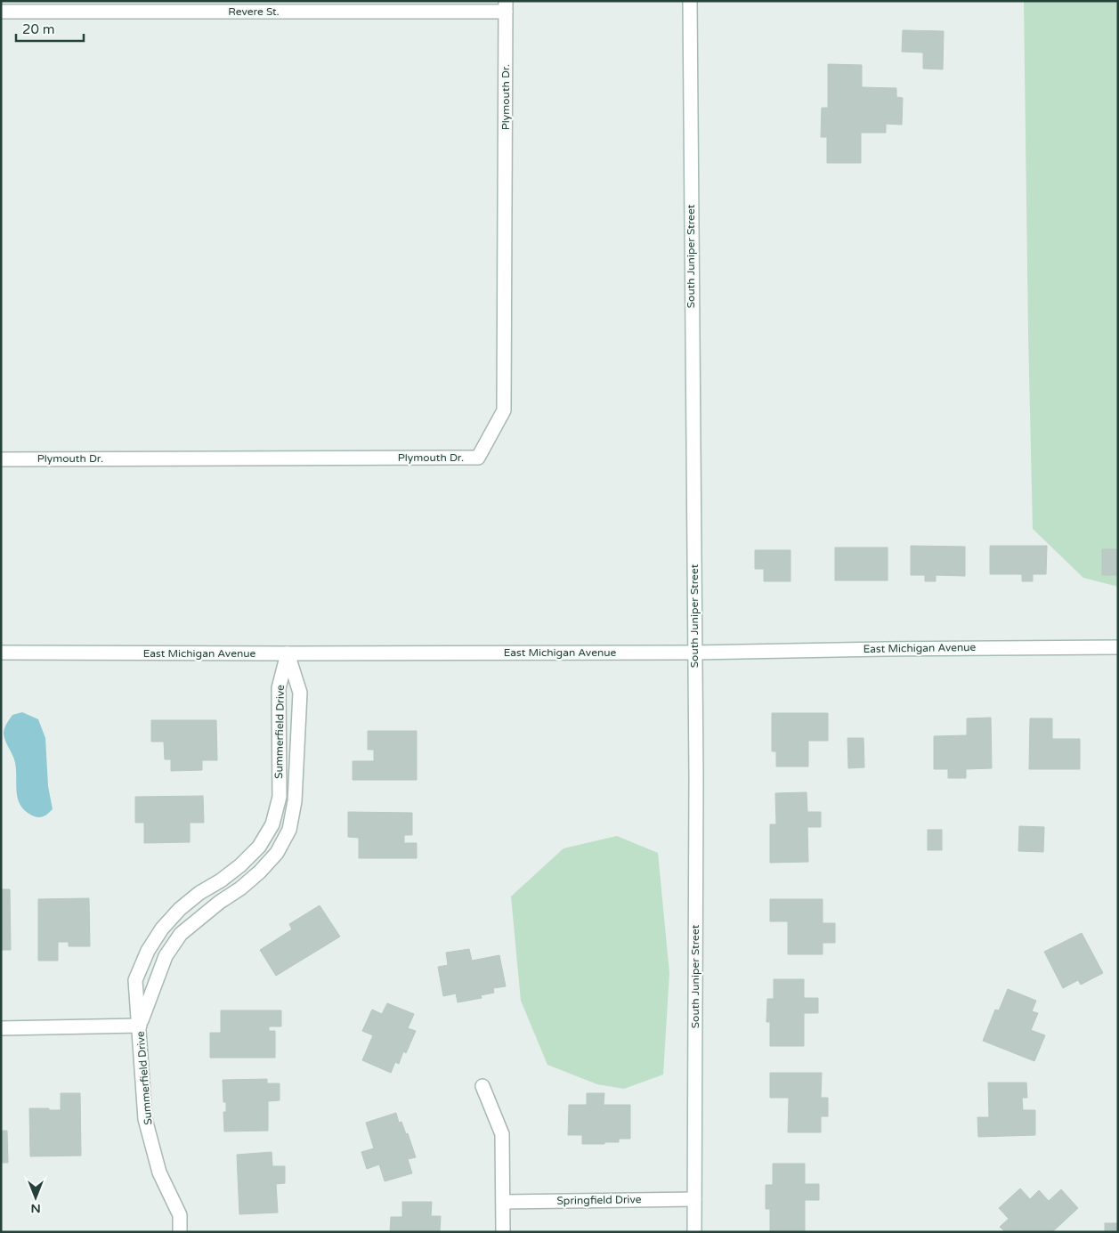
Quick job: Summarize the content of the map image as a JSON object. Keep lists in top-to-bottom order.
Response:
{
  "streets": {
    "street": [
      "Revere St.",
      "Plymouth Dr.",
      "South Juniper Street",
      "East Michigan Avenue",
      "Summerfield Drive",
      "Springfield Drive"
    ]
  },
  "crossings": [
    ["Revere St.", "Plymouth Dr."],
    ["South Juniper Street", "East Michigan Avenue"],
    ["South Juniper Street", "Springfield Drive"],
    ["East Michigan Avenue", "Summerfield Drive"]
  ],
  "scale_bar": "20 m",
  "north": "bottom"
}
